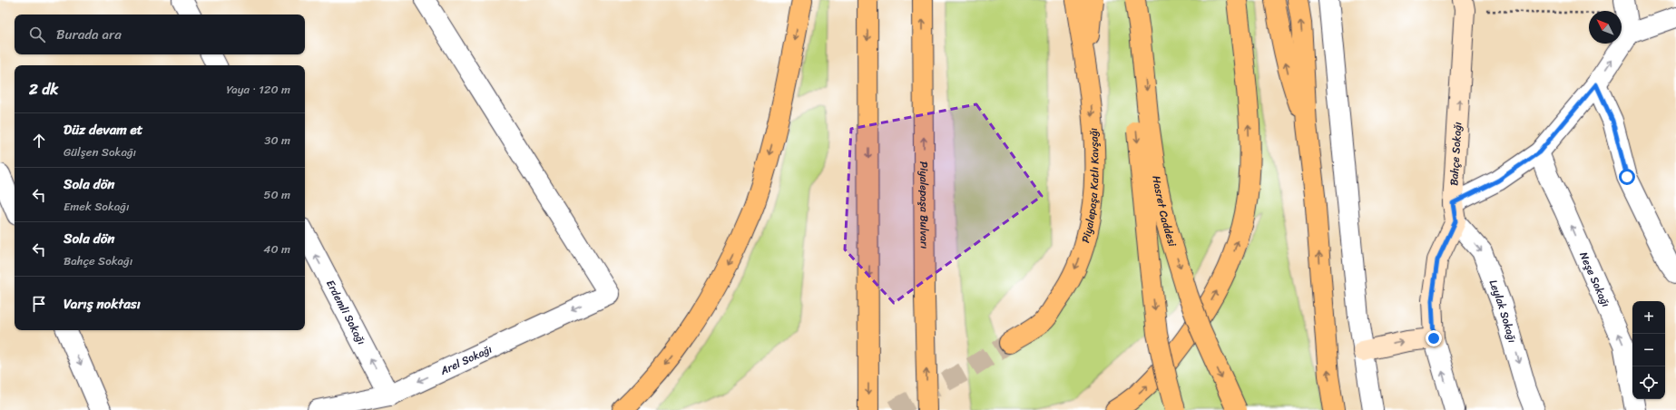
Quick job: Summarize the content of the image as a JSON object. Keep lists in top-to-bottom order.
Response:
{
  "streets": {
    "main road": ["Piyalepaşa Katlı Kavşağı", "Piyalepaşa Bulvarı", "Hasret Caddesi"],
    "street": [
      "Bahçe Sokağı",
      "Neşe Sokağı",
      "Leylak Sokağı",
      "Erdemli Sokağı",
      "Arel Sokağı"
    ]
  },
  "crossings": [
    ["Bahçe Sokağı", "Leylak Sokağı"],
    ["Erdemli Sokağı", "Arel Sokağı"]
  ],
  "one_way": ["Erdemli Sokağı"],
  "north": "top left",
  "page": {
    "search": "Burada ara",
    "heading": ["2 dk", "Yaya · 120 m"],
    "list": [
      ["Düz devam et", "Gülşen Sokağı", "30 m"],
      ["Sola dön", "Emek Sokağı", "50 m"],
      ["Sola dön", "Bahçe Sokağı", "40 m"],
      "Varış noktası"
    ],
    "map_buttons": ["+", "−"]
  }
}
